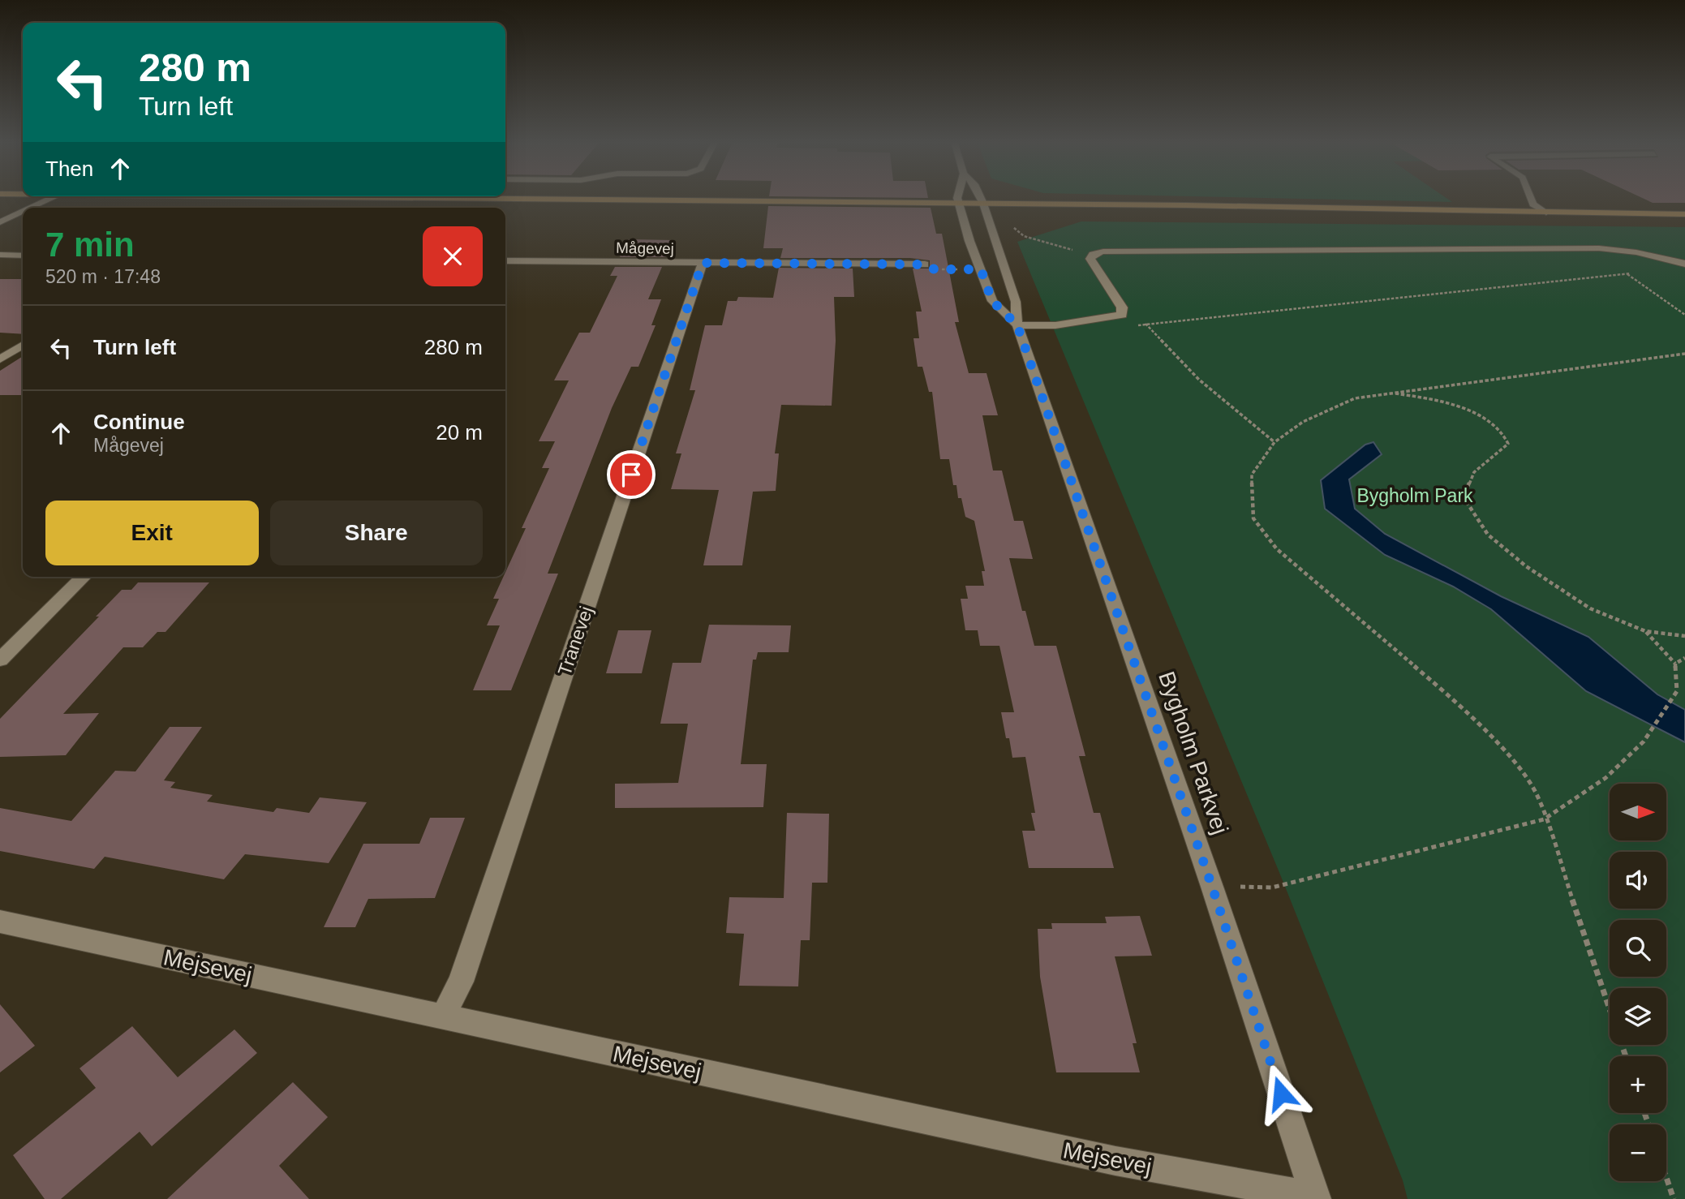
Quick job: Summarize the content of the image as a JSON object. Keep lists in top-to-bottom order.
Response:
{
  "streets": {
    "street": [
      "Mågevej",
      "Tranevej",
      "Bygholm Parkvej",
      "Mejsevej"
    ]
  },
  "crossings": [
    ["Mågevej", "Tranevej"],
    ["Tranevej", "Mejsevej"],
    ["Bygholm Parkvej", "Mejsevej"]
  ],
  "parks": ["Bygholm Park"],
  "north": "right",
  "page": {
    "turn": ["280 m", "Turn left"],
    "then": "Then",
    "heading": ["7 min", "520 m · 17:48"],
    "list": [
      {
        "name": "Turn left",
        "value": "280 m"
      },
      {
        "name": "Continue",
        "note": "Mågevej",
        "value": "20 m"
      }
    ],
    "buttons": ["Exit", "Share"],
    "map_buttons": ["+", "−"]
  }
}
